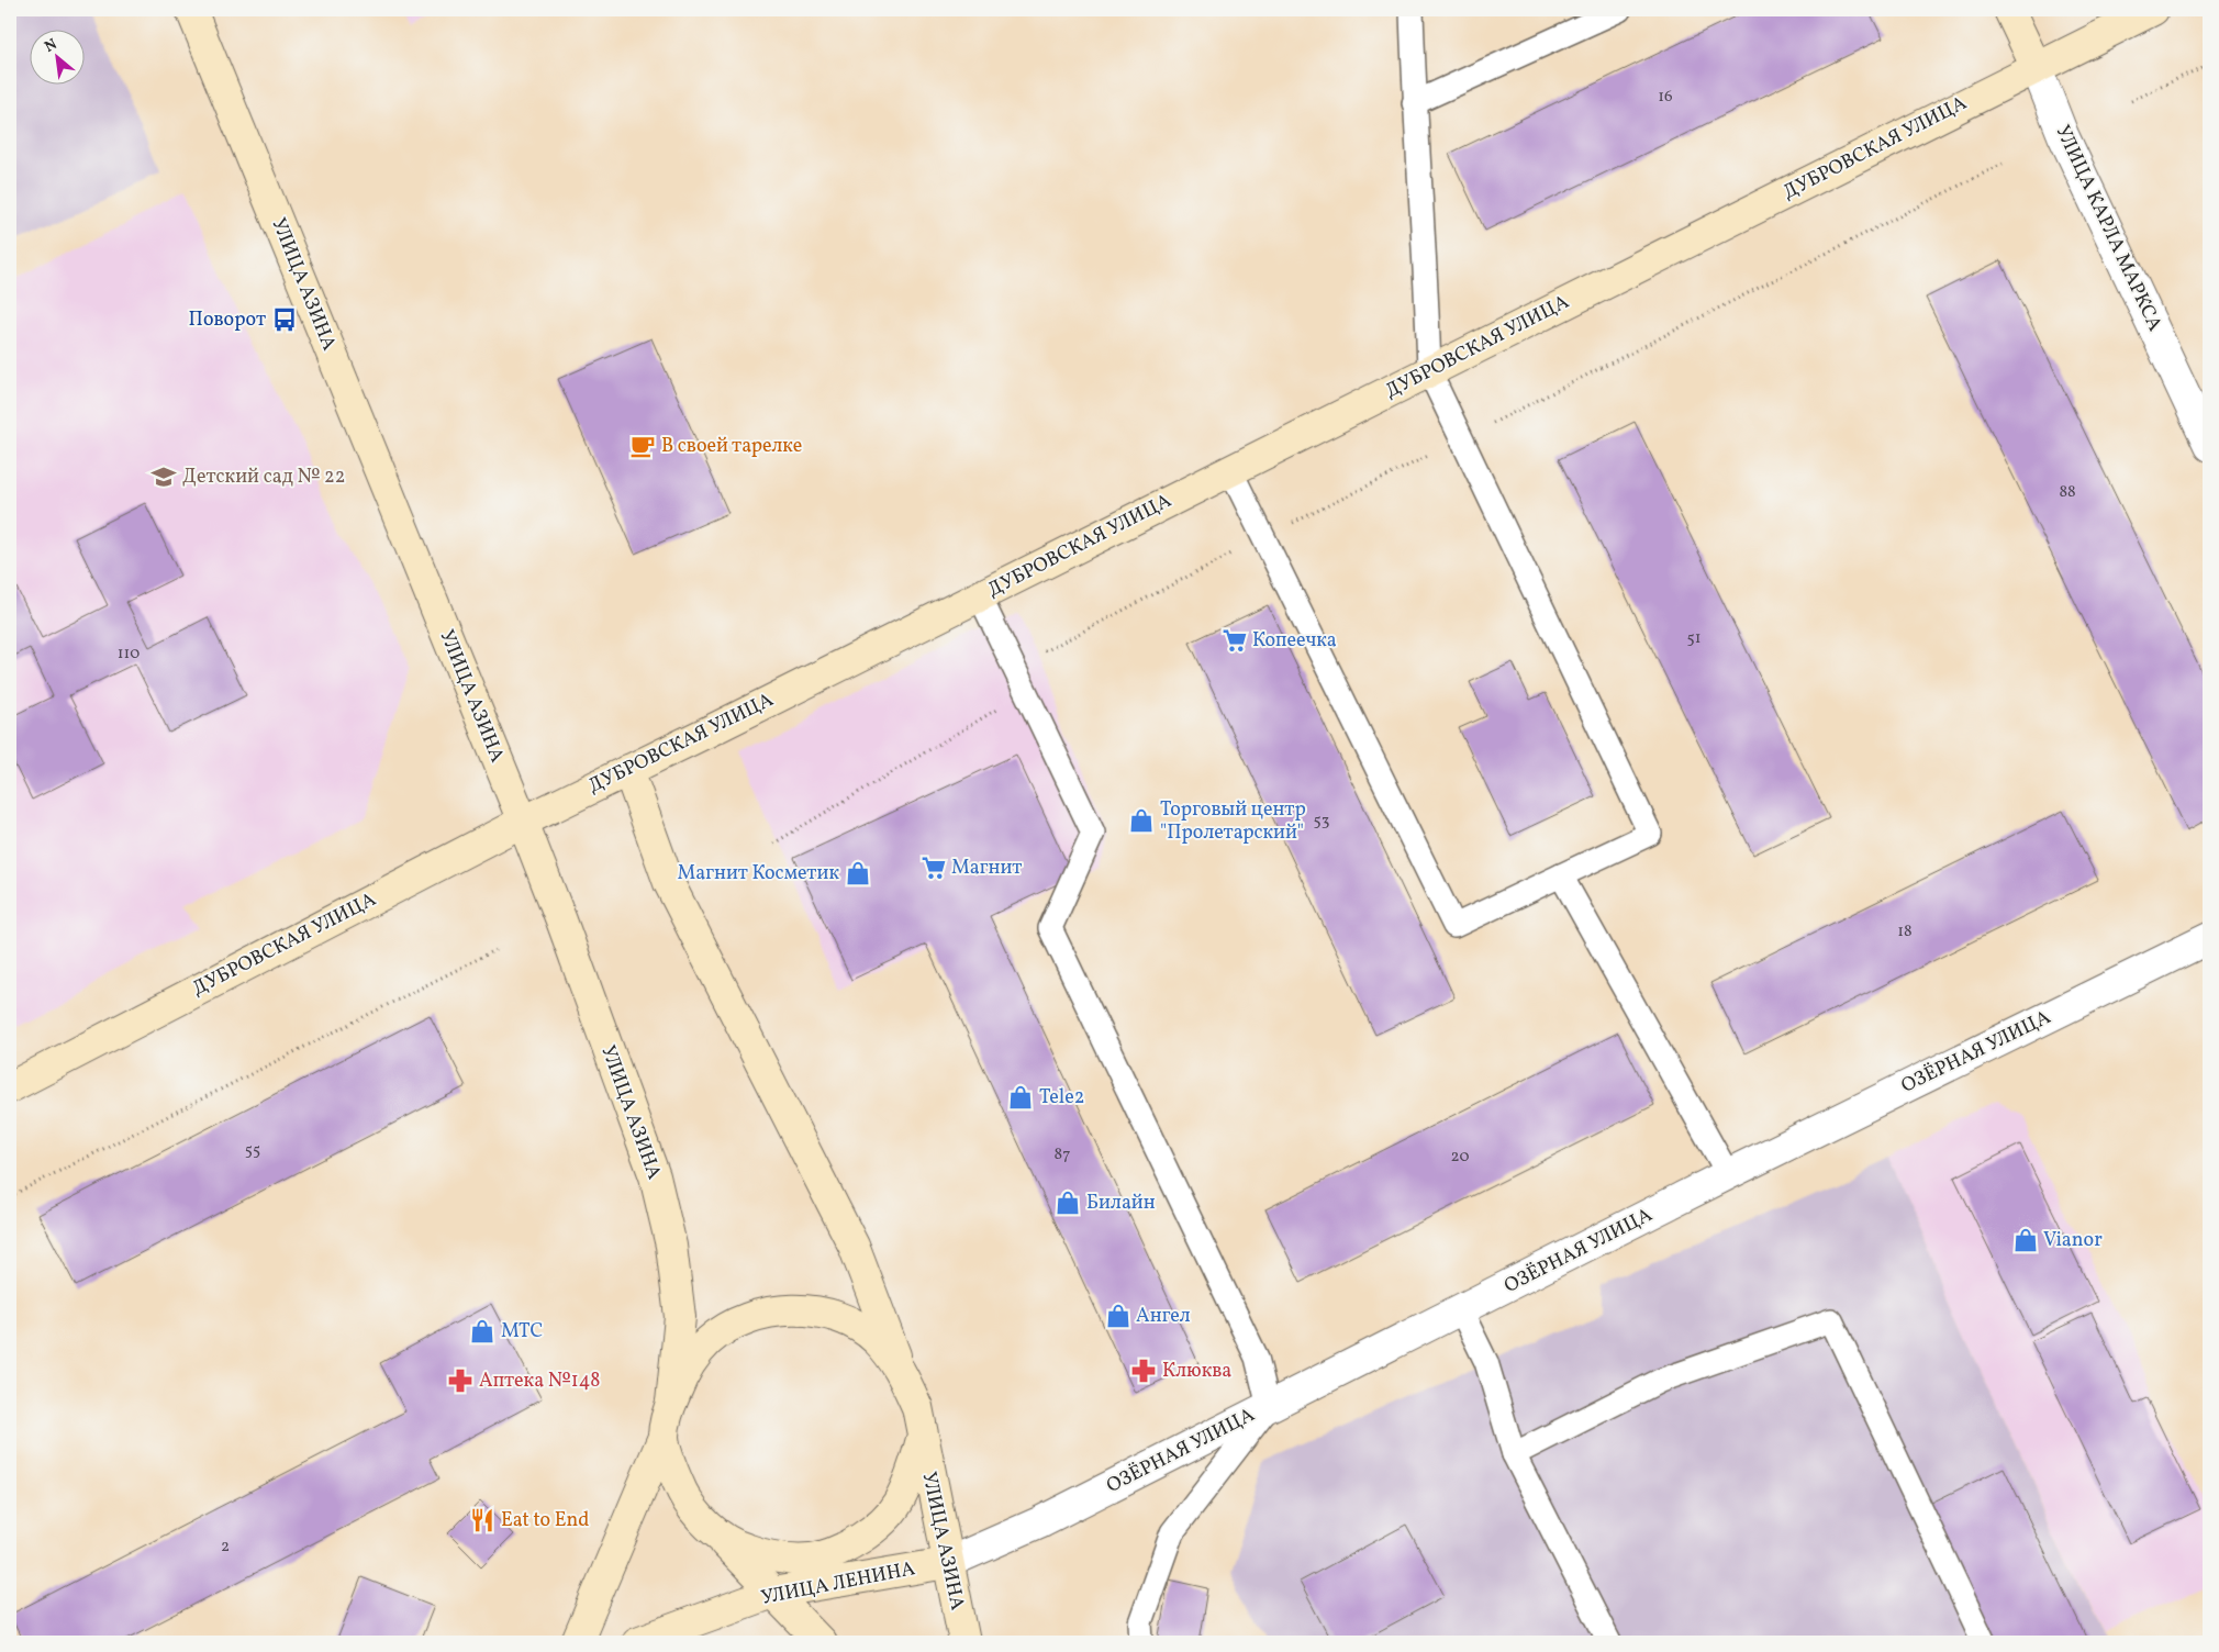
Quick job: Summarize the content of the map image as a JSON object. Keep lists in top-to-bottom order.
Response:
{
  "streets": {
    "main road": [
      "ДУБРОВСКАЯ УЛИЦА",
      "УЛИЦА КАРЛА МАРКСА",
      "УЛИЦА АЗИНА",
      "УЛИЦА ЛЕНИНА"
    ],
    "street": ["ОЗЁРНАЯ УЛИЦА"]
  },
  "crossings": [
    ["ДУБРОВСКАЯ УЛИЦА", "УЛИЦА КАРЛА МАРКСА"],
    ["ДУБРОВСКАЯ УЛИЦА", "УЛИЦА АЗИНА"],
    ["УЛИЦА АЗИНА", "ОЗЁРНАЯ УЛИЦА"],
    ["УЛИЦА АЗИНА", "УЛИЦА ЛЕНИНА"],
    ["ОЗЁРНАЯ УЛИЦА", "УЛИЦА ЛЕНИНА"]
  ],
  "places": {
    "bus stop": ["Поворот"],
    "cafe": ["В своей тарелке"],
    "school or university": ["Детский сад № 22"],
    "supermarket": ["Копеечка", "Магнит"],
    "shop": [
      "Торговый центр \"Пролетарский\"",
      "Магнит Косметик",
      "Tele2",
      "Билайн",
      "Vianor",
      "Ангел",
      "МТС"
    ],
    "pharmacy": ["Клюква", "Аптека №148"],
    "restaurant": ["Eat to End"]
  },
  "house_numbers": [
    "16",
    "88",
    "51",
    "110",
    "53",
    "18",
    "55",
    "87",
    "20",
    "2"
  ],
  "north": "top left"
}
